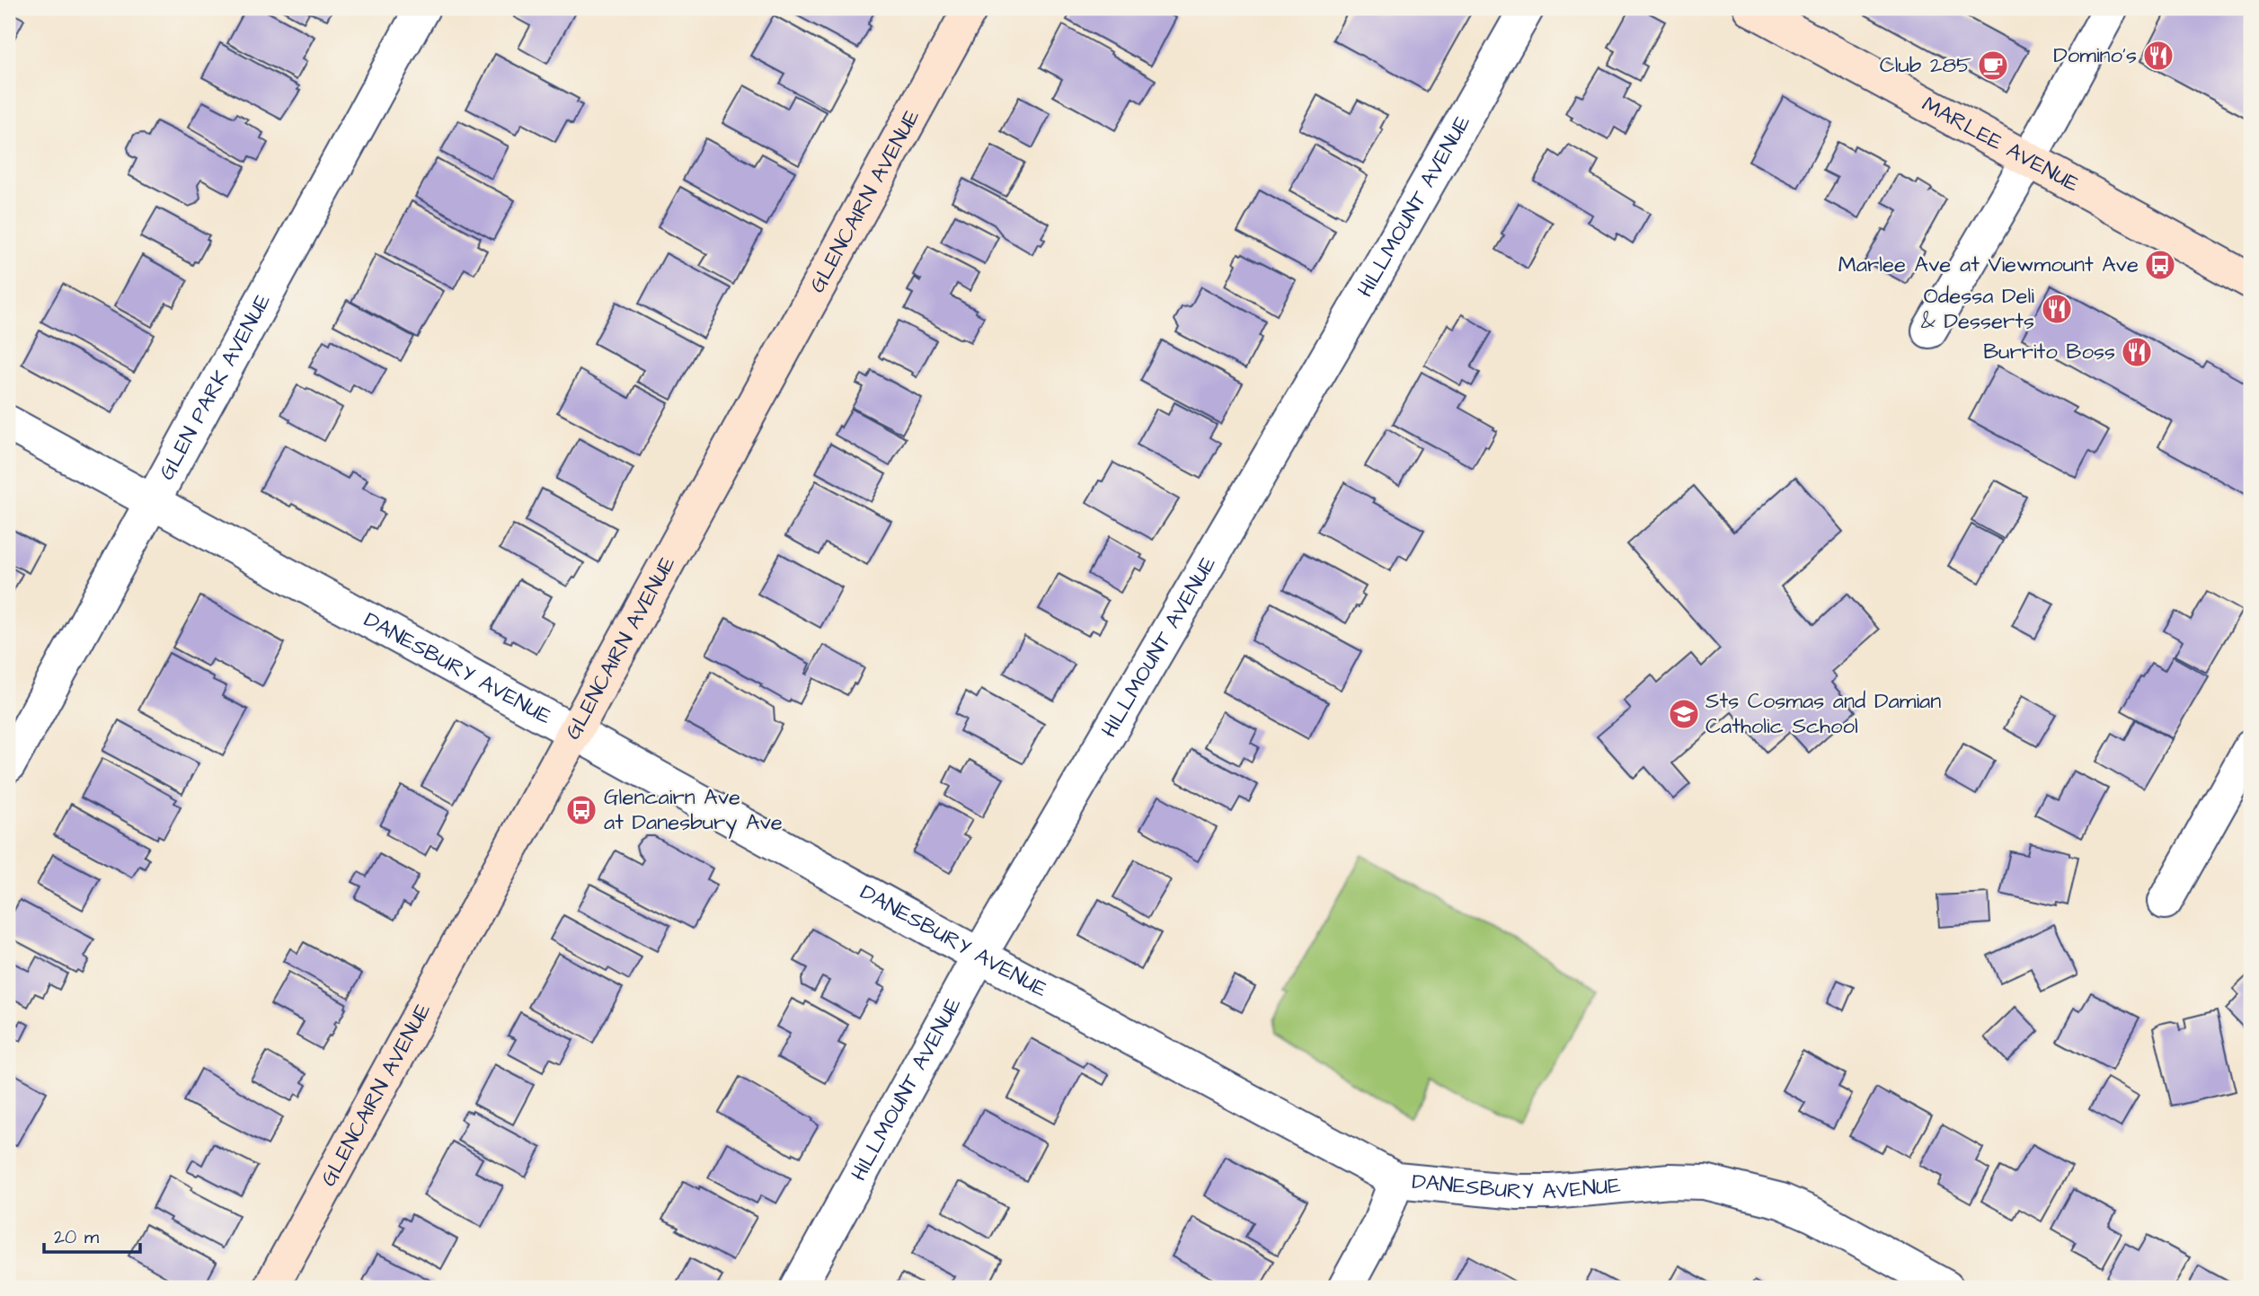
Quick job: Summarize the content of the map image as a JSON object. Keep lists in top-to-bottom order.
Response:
{
  "streets": {
    "street": [
      "MARLEE AVENUE",
      "GLENCAIRN AVENUE",
      "HILLMOUNT AVENUE",
      "GLEN PARK AVENUE",
      "DANESBURY AVENUE"
    ]
  },
  "crossings": [
    ["GLENCAIRN AVENUE", "DANESBURY AVENUE"],
    ["HILLMOUNT AVENUE", "DANESBURY AVENUE"],
    ["GLEN PARK AVENUE", "DANESBURY AVENUE"]
  ],
  "places": {
    "restaurant": ["Domino's", "Odessa Deli & Desserts", "Burrito Boss"],
    "cafe": ["Club 285"],
    "bus stop": ["Marlee Ave at Viewmount Ave", "Glencairn Ave at Danesbury Ave"],
    "school or university": ["Sts Cosmas and Damian Catholic School"]
  },
  "scale_bar": "20 m"
}
